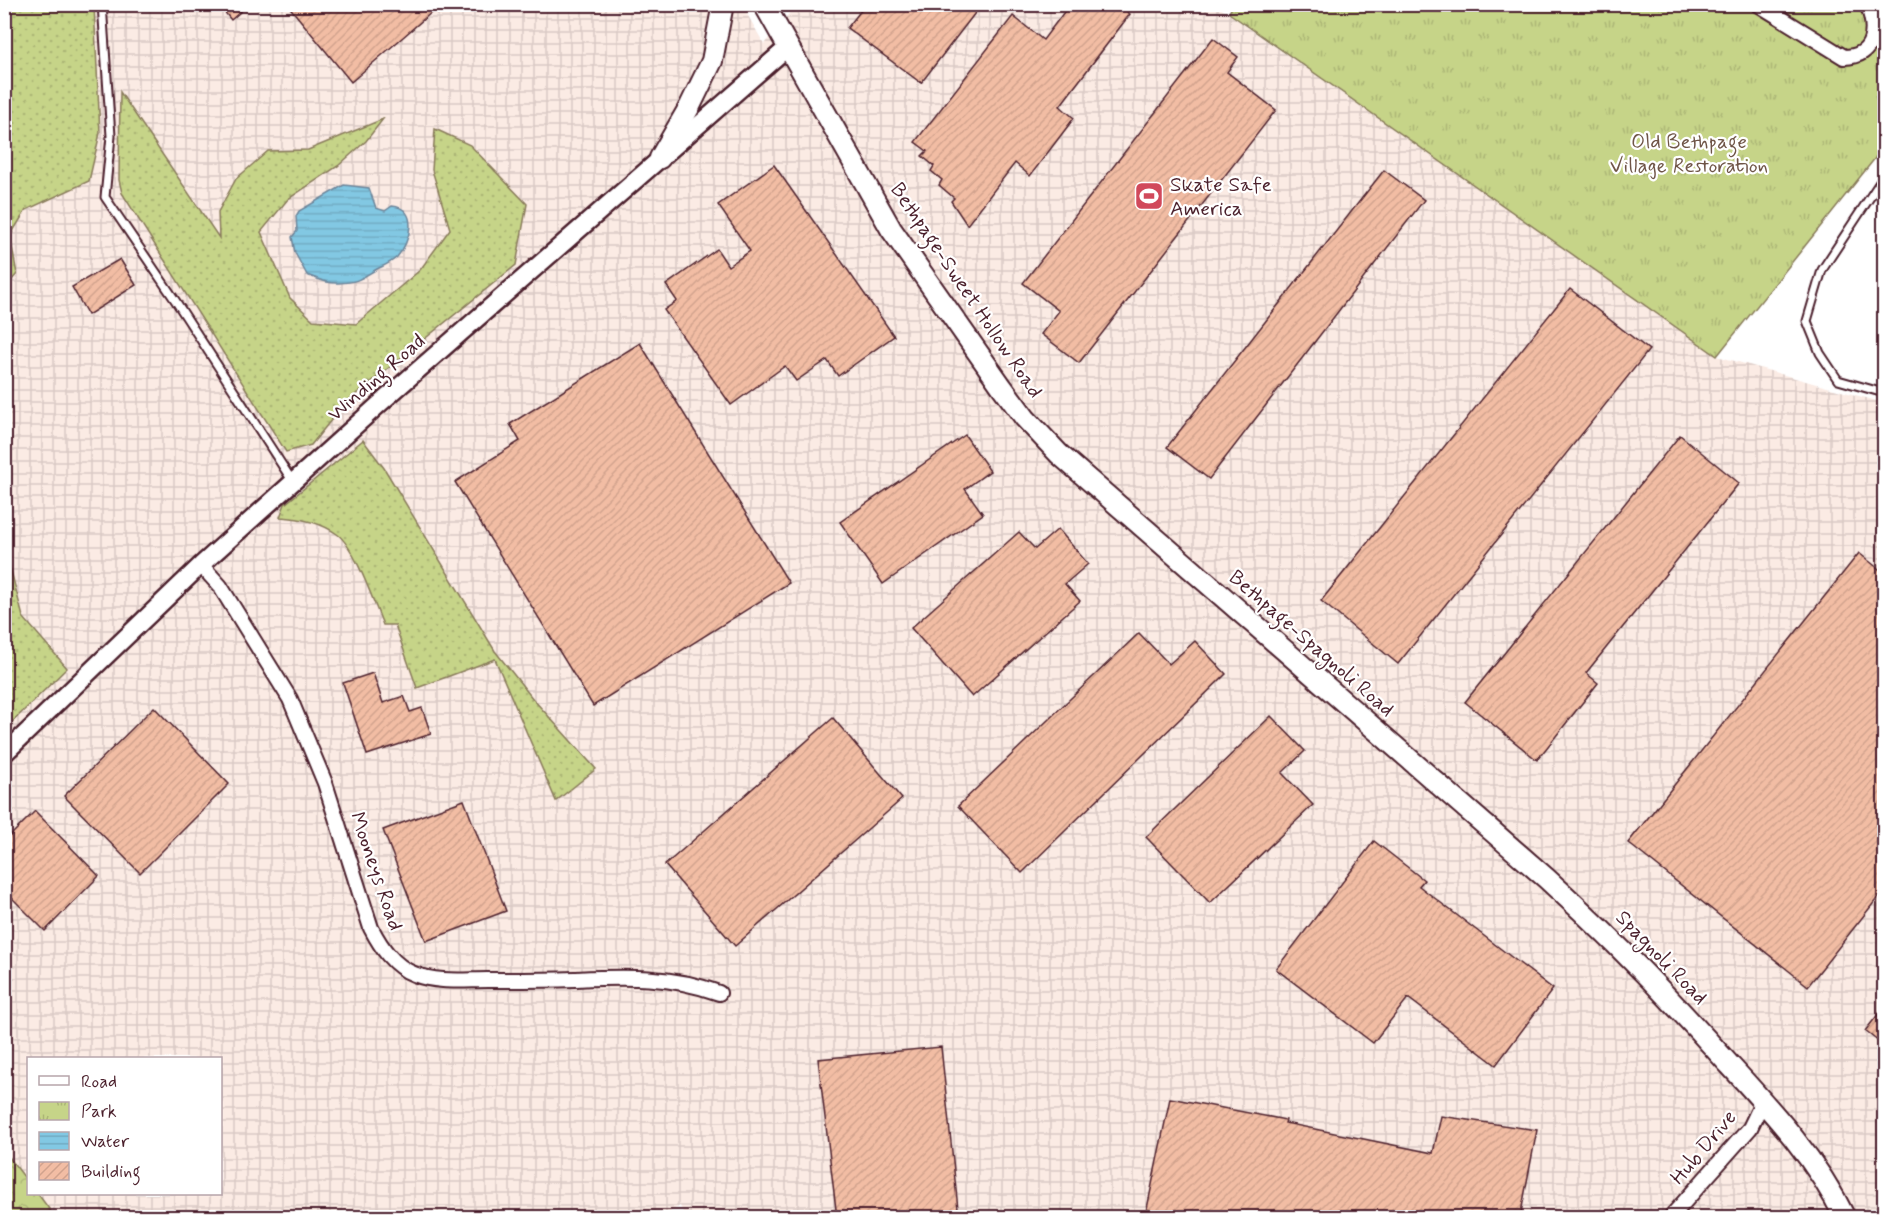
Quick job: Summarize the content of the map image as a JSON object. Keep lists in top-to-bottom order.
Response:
{
  "streets": {
    "main road": ["Bethpage-Sweet Hollow Road", "Bethpage-Spagnoli Road", "Spagnoli Road"],
    "street": ["Winding Road", "Mooneys Road", "Hub Drive"]
  },
  "crossings": [
    ["Bethpage-Sweet Hollow Road", "Winding Road"],
    ["Bethpage-Sweet Hollow Road", "Bethpage-Spagnoli Road"],
    ["Winding Road", "Mooneys Road"],
    ["Bethpage-Spagnoli Road", "Spagnoli Road"],
    ["Spagnoli Road", "Hub Drive"]
  ],
  "parks": ["Old Bethpage Village Restoration"],
  "places": {
    "sports": ["Skate Safe America"]
  },
  "legend": [
    "Road",
    "Park",
    "Water",
    "Building"
  ]
}
